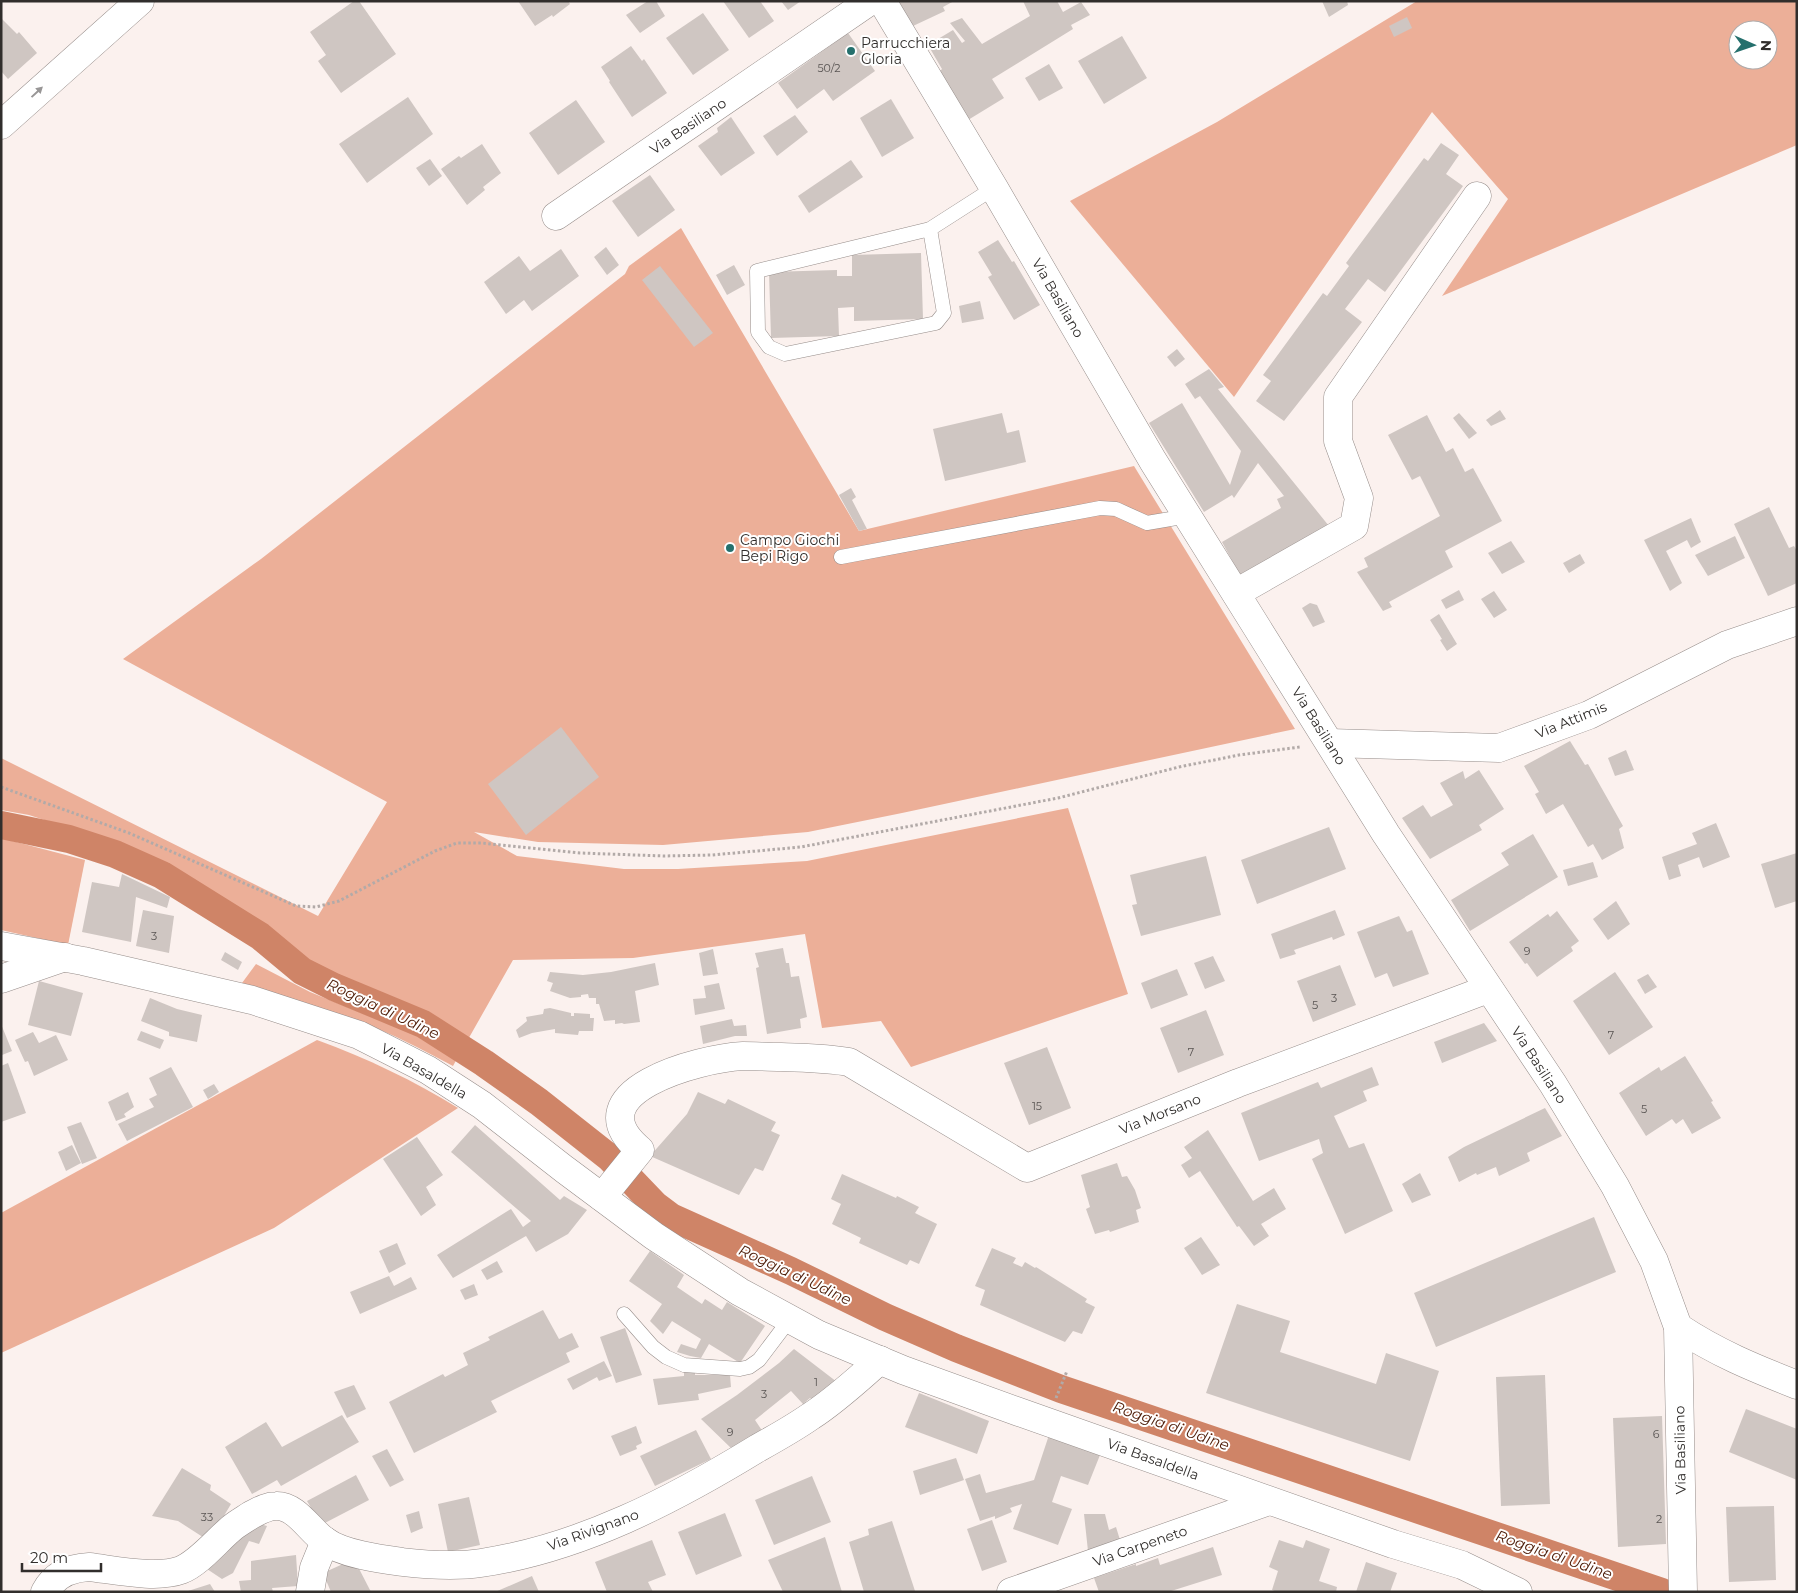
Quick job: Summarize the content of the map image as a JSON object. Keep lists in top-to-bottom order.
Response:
{
  "streets": {
    "street": [
      "Via Basiliano",
      "Via Attimis",
      "Via Basaldella",
      "Via Morsano",
      "Via Rivignano",
      "Via Carpeneto"
    ]
  },
  "crossings": [
    ["Via Basiliano", "Via Attimis"],
    ["Via Basiliano", "Via Morsano"],
    ["Via Basaldella", "Via Morsano"],
    ["Via Basaldella", "Via Rivignano"],
    ["Via Basaldella", "Via Carpeneto"]
  ],
  "water": ["Roggia di Udine"],
  "places": ["Parrucchiera Gloria", "Campo Giochi Bepi Rigo"],
  "house_numbers": [
    "50/2",
    "3",
    "9",
    "3",
    "5",
    "7",
    "7",
    "15",
    "5",
    "1",
    "3",
    "9",
    "6",
    "33",
    "2"
  ],
  "scale_bar": "20 m",
  "north": "right"
}
